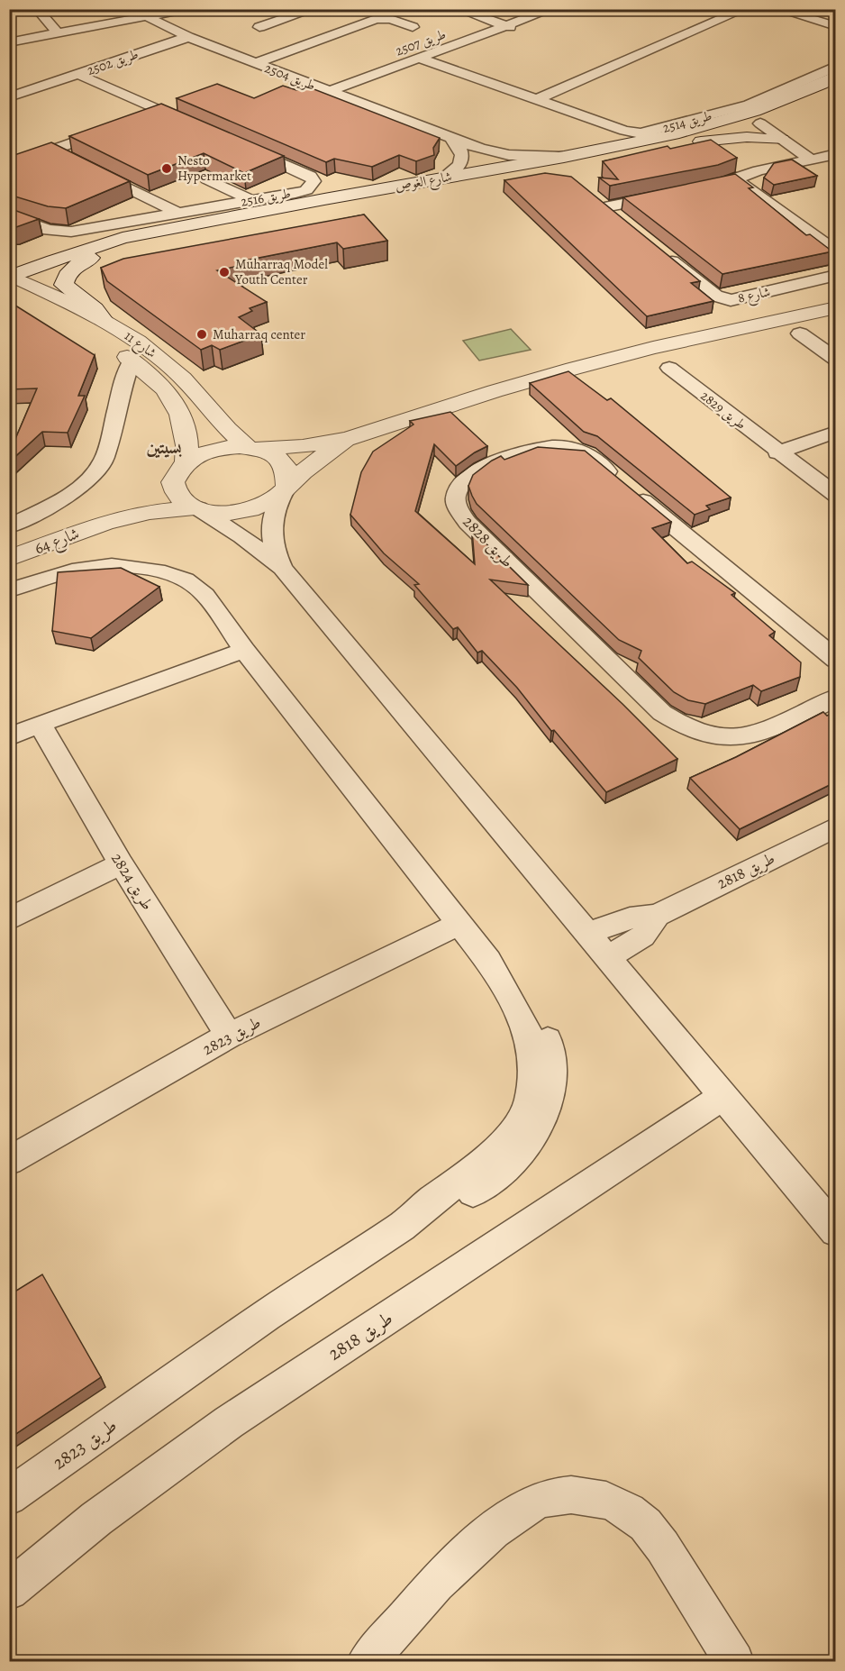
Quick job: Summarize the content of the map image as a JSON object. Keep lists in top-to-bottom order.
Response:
{
  "streets": {
    "main road": ["شارع الغوص", "شارع 11", "شارع 64"],
    "street": [
      "طريق 2507",
      "طريق 2502",
      "طريق 2504",
      "طريق 2514",
      "طريق 2516",
      "شارع 8",
      "طريق 2829",
      "طريق 2828",
      "طريق 2818",
      "طريق 2824",
      "طريق 2823"
    ]
  },
  "crossings": [
    ["طريق 2507", "طريق 2504"],
    ["طريق 2507", "طريق 2514"],
    ["طريق 2502", "طريق 2504"],
    ["طريق 2504", "شارع الغوص"],
    ["شارع الغوص", "شارع 11"],
    ["شارع 11", "شارع 64"],
    ["طريق 2824", "طريق 2823"]
  ],
  "districts": ["بسيتين"],
  "places": ["Nesto Hypermarket", "Muharraq Model Youth Center", "Muharraq center"]
}
